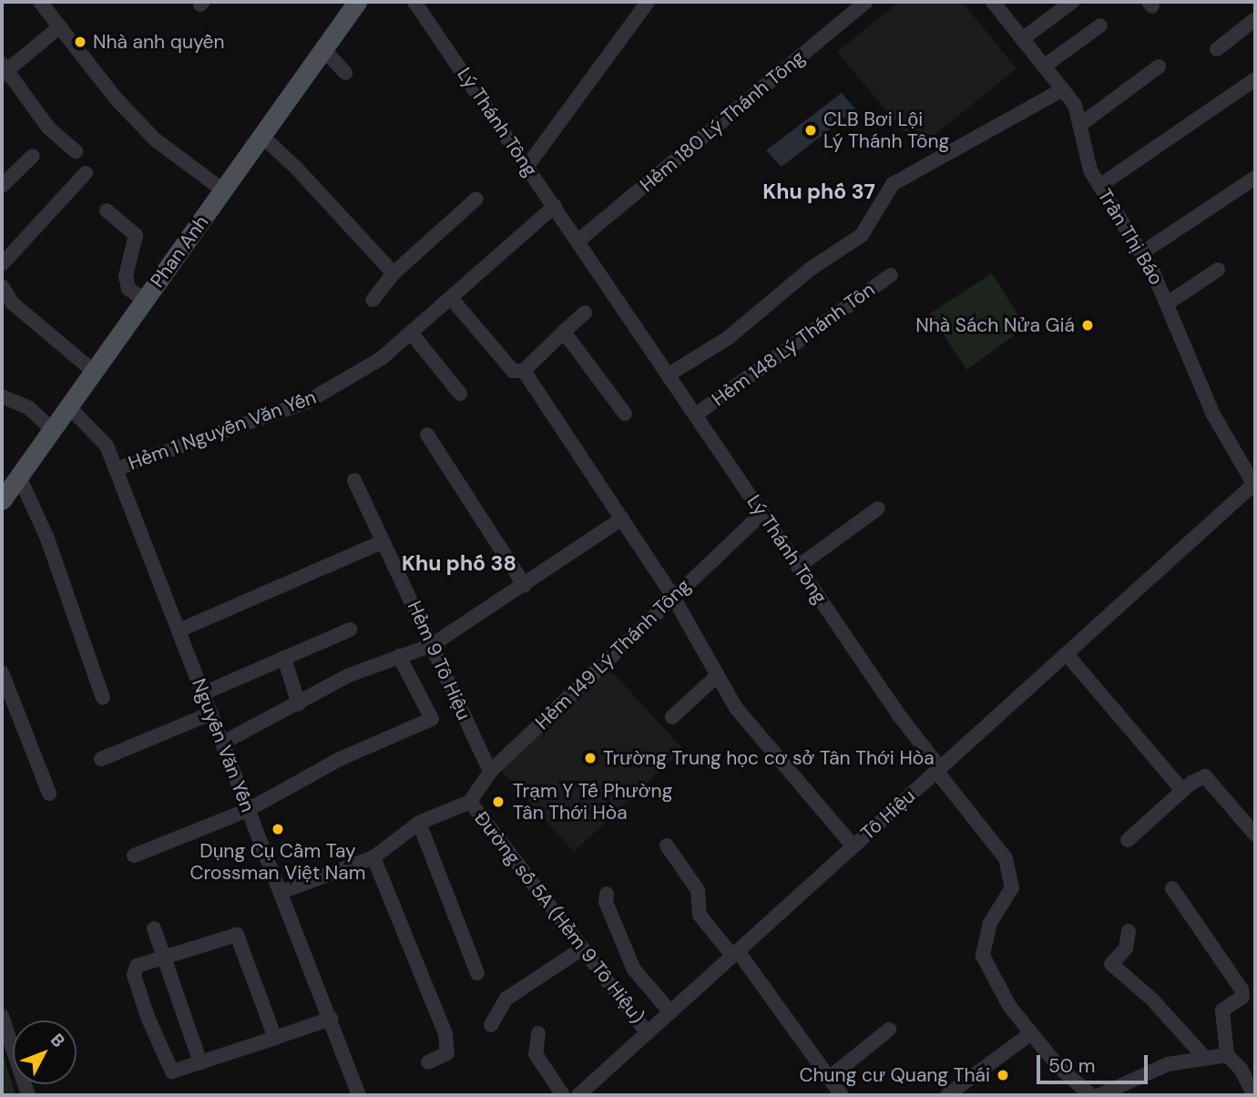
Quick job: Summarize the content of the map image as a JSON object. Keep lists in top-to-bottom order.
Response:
{
  "streets": {
    "main road": ["Phan Anh"],
    "street": [
      "Hẻm 180 Lý Thánh Tông",
      "Lý Thánh Tông",
      "Trần Thị Báo",
      "Hẻm 148 Lý Thánh Tôn",
      "Hẻm 1 Nguyễn Văn Yến",
      "Hẻm 149 Lý Thánh Tông",
      "Hẻm 9 Tô Hiệu",
      "Nguyễn Văn Yến",
      "Tô Hiệu",
      "Đường số 5A (Hẻm 9 Tô Hiệu)"
    ]
  },
  "crossings": [
    ["Hẻm 180 Lý Thánh Tông", "Lý Thánh Tông"],
    ["Lý Thánh Tông", "Hẻm 148 Lý Thánh Tôn"],
    ["Lý Thánh Tông", "Hẻm 1 Nguyễn Văn Yến"],
    ["Lý Thánh Tông", "Hẻm 149 Lý Thánh Tông"],
    ["Lý Thánh Tông", "Tô Hiệu"],
    ["Trần Thị Báo", "Tô Hiệu"],
    ["Phan Anh", "Nguyễn Văn Yến"],
    ["Hẻm 1 Nguyễn Văn Yến", "Nguyễn Văn Yến"],
    ["Hẻm 149 Lý Thánh Tông", "Hẻm 9 Tô Hiệu"],
    ["Hẻm 149 Lý Thánh Tông", "Đường số 5A (Hẻm 9 Tô Hiệu)"],
    ["Tô Hiệu", "Đường số 5A (Hẻm 9 Tô Hiệu)"]
  ],
  "districts": ["Khu phố 37", "Khu phố 38"],
  "places": [
    "Nhà anh quyền",
    "CLB Bơi Lội Lý Thánh Tông",
    "Nhà Sách Nửa Giá",
    "Trường Trung học cơ sở Tân Thới Hòa",
    "Trạm Y Tế Phường Tân Thới Hòa",
    "Dụng Cụ Cầm Tay Crossman Việt Nam",
    "Chung cư Quang Thái"
  ],
  "scale_bar": "50 m",
  "north": "top right"
}
